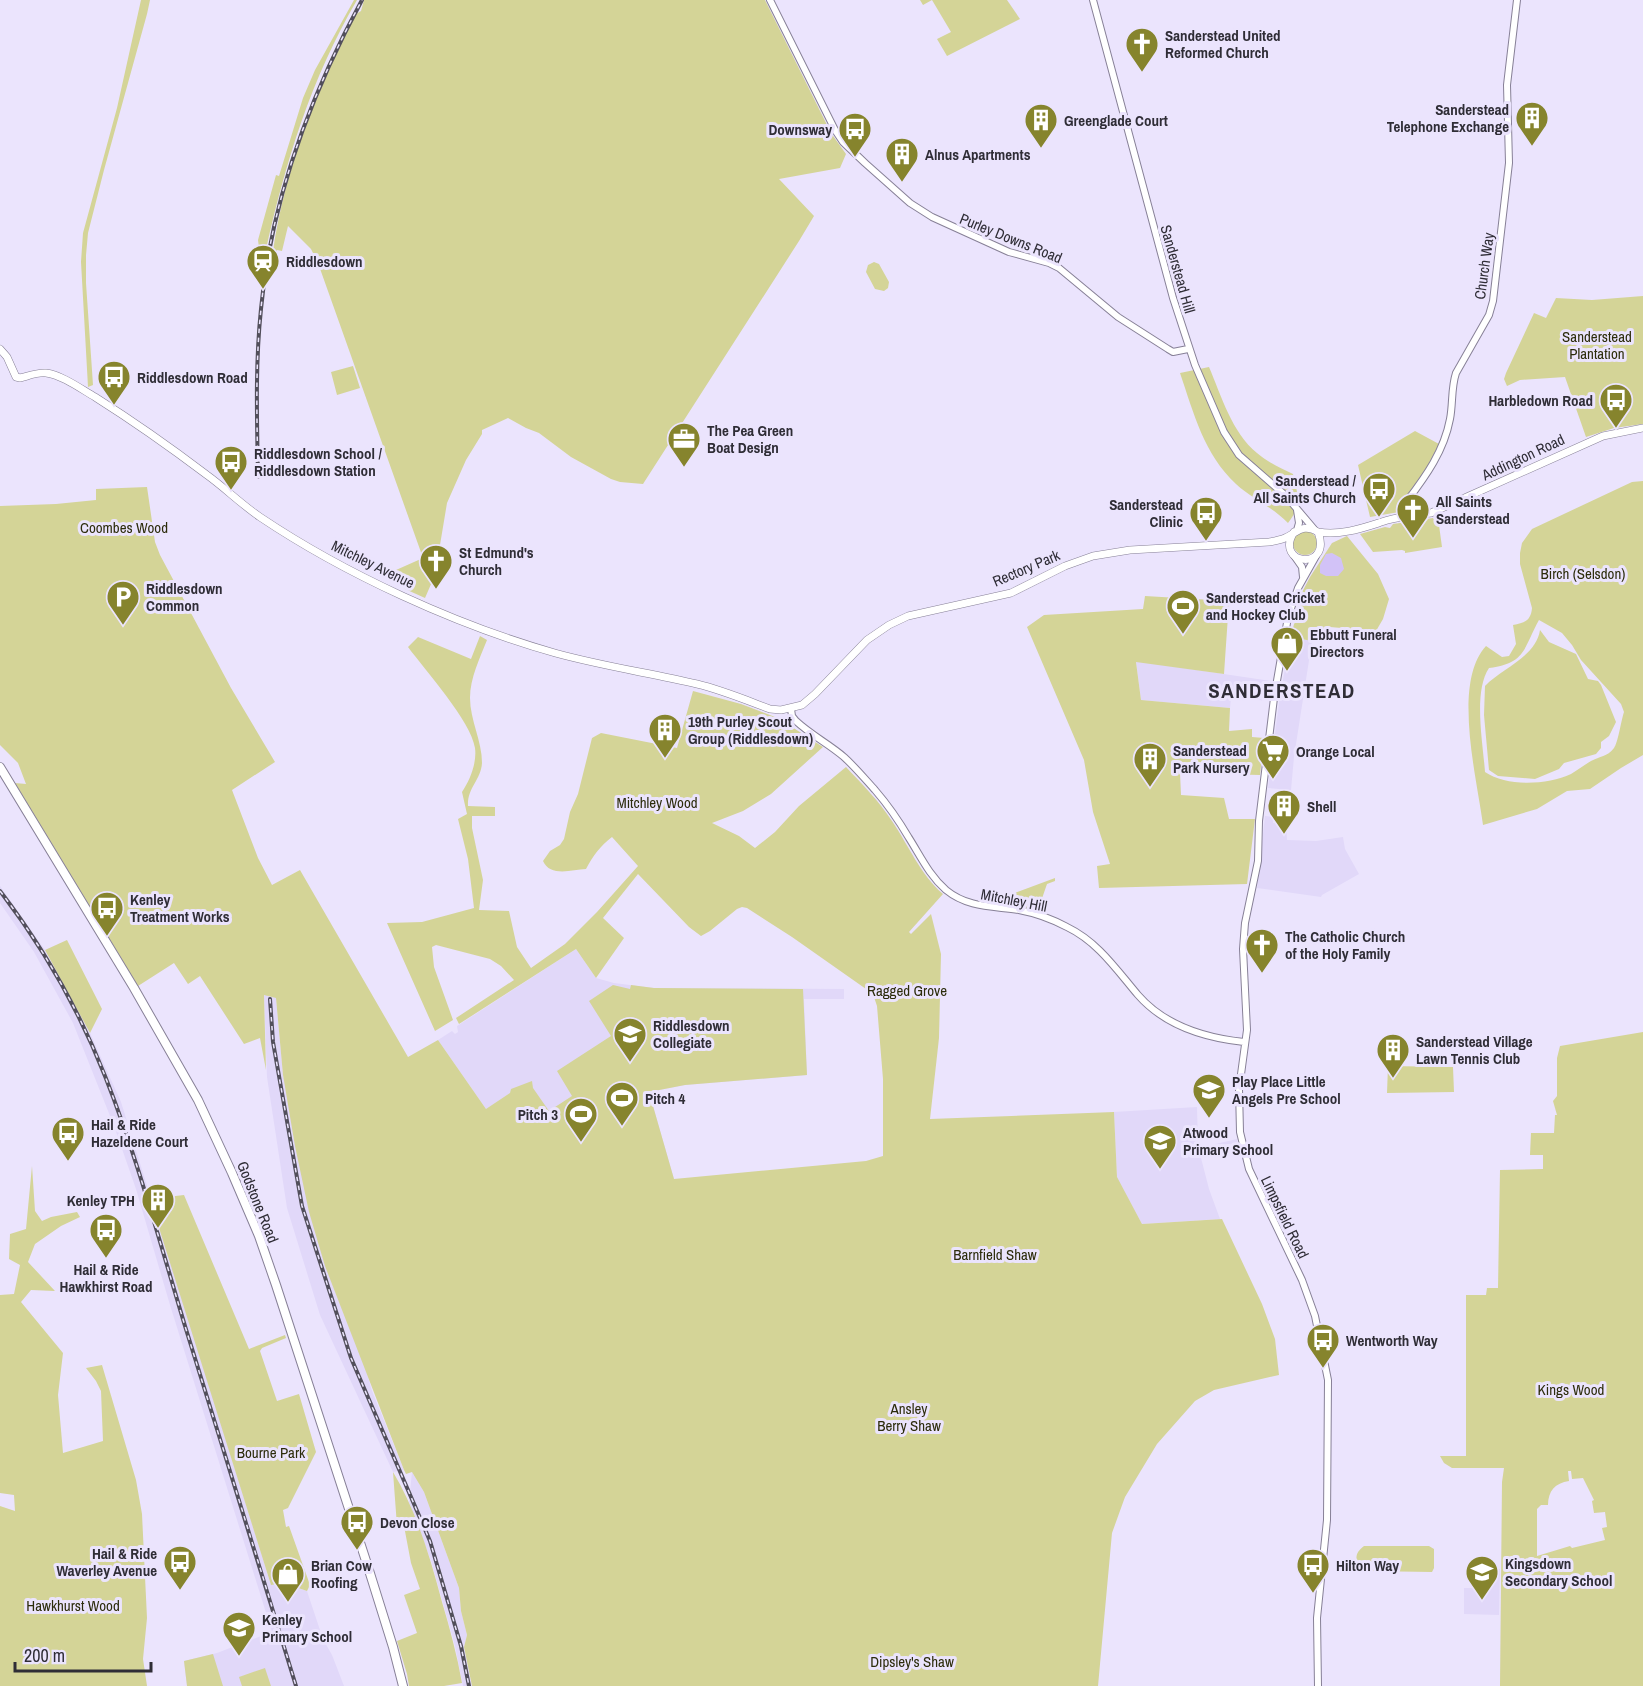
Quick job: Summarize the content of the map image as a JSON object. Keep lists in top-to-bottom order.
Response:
{
  "streets": {
    "highway": ["Godstone Road"],
    "main road": [
      "Purley Downs Road",
      "Church Way",
      "Sanderstead Hill",
      "Addington Road",
      "Mitchley Avenue",
      "Rectory Park",
      "Mitchley Hill",
      "Limpsfield Road"
    ]
  },
  "crossings": [
    ["Purley Downs Road", "Sanderstead Hill"],
    ["Church Way", "Addington Road"],
    ["Sanderstead Hill", "Rectory Park"],
    ["Sanderstead Hill", "Limpsfield Road"],
    ["Mitchley Avenue", "Rectory Park"],
    ["Mitchley Avenue", "Mitchley Hill"],
    ["Rectory Park", "Mitchley Hill"],
    ["Rectory Park", "Limpsfield Road"],
    ["Mitchley Hill", "Limpsfield Road"]
  ],
  "districts": ["SANDERSTEAD"],
  "parks": [
    "Sanderstead Plantation",
    "Coombes Wood",
    "Birch (Selsdon)",
    "Mitchley Wood",
    "Ragged Grove",
    "Barnfield Shaw",
    "Kings Wood",
    "Ansley Berry Shaw",
    "Bourne Park",
    "Hawkhurst Wood",
    "Dipsley's Shaw"
  ],
  "places": {
    "church": [
      "Sanderstead United Reformed Church",
      "All Saints Sanderstead",
      "St Edmund's Church",
      "The Catholic Church of the Holy Family"
    ],
    "building": [
      "Sanderstead Telephone Exchange",
      "Greenglade Court",
      "Alnus Apartments",
      "19th Purley Scout Group (Riddlesdown)",
      "Sanderstead Park Nursery",
      "Shell",
      "Sanderstead Village Lawn Tennis Club",
      "Kenley TPH"
    ],
    "bus stop": [
      "Downsway",
      "Riddlesdown Road",
      "Harbledown Road",
      "Riddlesdown School / Riddlesdown Station",
      "Sanderstead / All Saints Church",
      "Sanderstead Clinic",
      "Kenley Treatment Works",
      "Hail & Ride Hazeldene Court",
      "Hail & Ride Hawkhirst Road",
      "Wentworth Way",
      "Devon Close",
      "Hail & Ride Waverley Avenue",
      "Hilton Way"
    ],
    "station": ["Riddlesdown"],
    "office": ["The Pea Green Boat Design"],
    "parking": ["Riddlesdown Common"],
    "sports": ["Sanderstead Cricket and Hockey Club", "Pitch 4", "Pitch 3"],
    "shop": ["Ebbutt Funeral Directors", "Brian Cow Roofing"],
    "supermarket": ["Orange Local"],
    "school or university": [
      "Riddlesdown Collegiate",
      "Play Place Little Angels Pre School",
      "Atwood Primary School",
      "Kingsdown Secondary School",
      "Kenley Primary School"
    ]
  },
  "scale_bar": "200 m"
}
